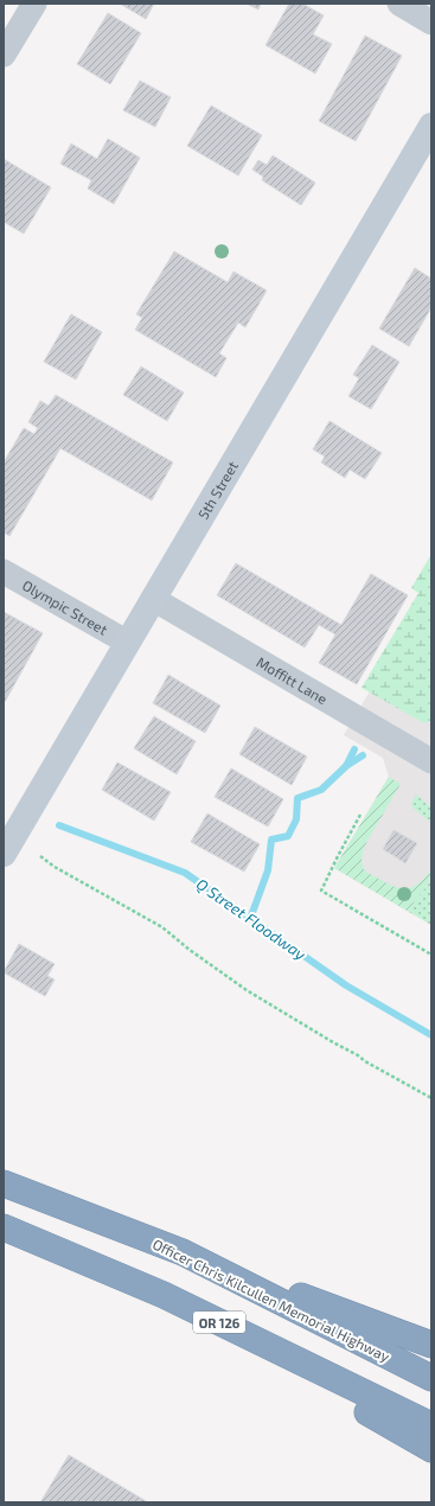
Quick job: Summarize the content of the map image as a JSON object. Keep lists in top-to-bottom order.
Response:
{
  "streets": {
    "highway": ["Officer Chris Kilcullen Memorial Highway", "OR 126"],
    "main road": ["5th Street"],
    "street": ["Olympic Street", "Moffitt Lane"]
  },
  "crossings": [
    ["5th Street", "Olympic Street"],
    ["5th Street", "Moffitt Lane"]
  ],
  "water": ["Q Street Floodway"]
}
